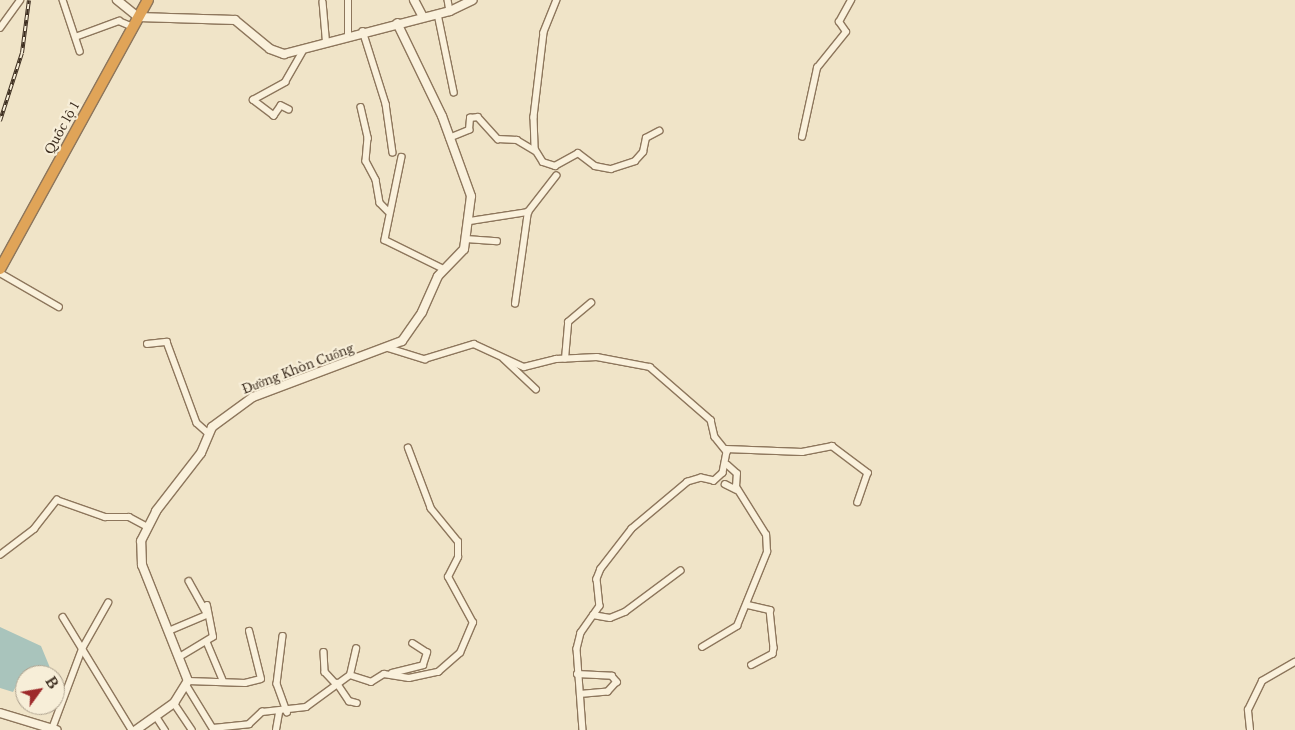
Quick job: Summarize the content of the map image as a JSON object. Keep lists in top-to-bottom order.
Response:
{
  "streets": {
    "highway": ["Quốc lộ 1"],
    "street": ["Đường Khòn Cuổng"]
  },
  "north": "top right"
}
